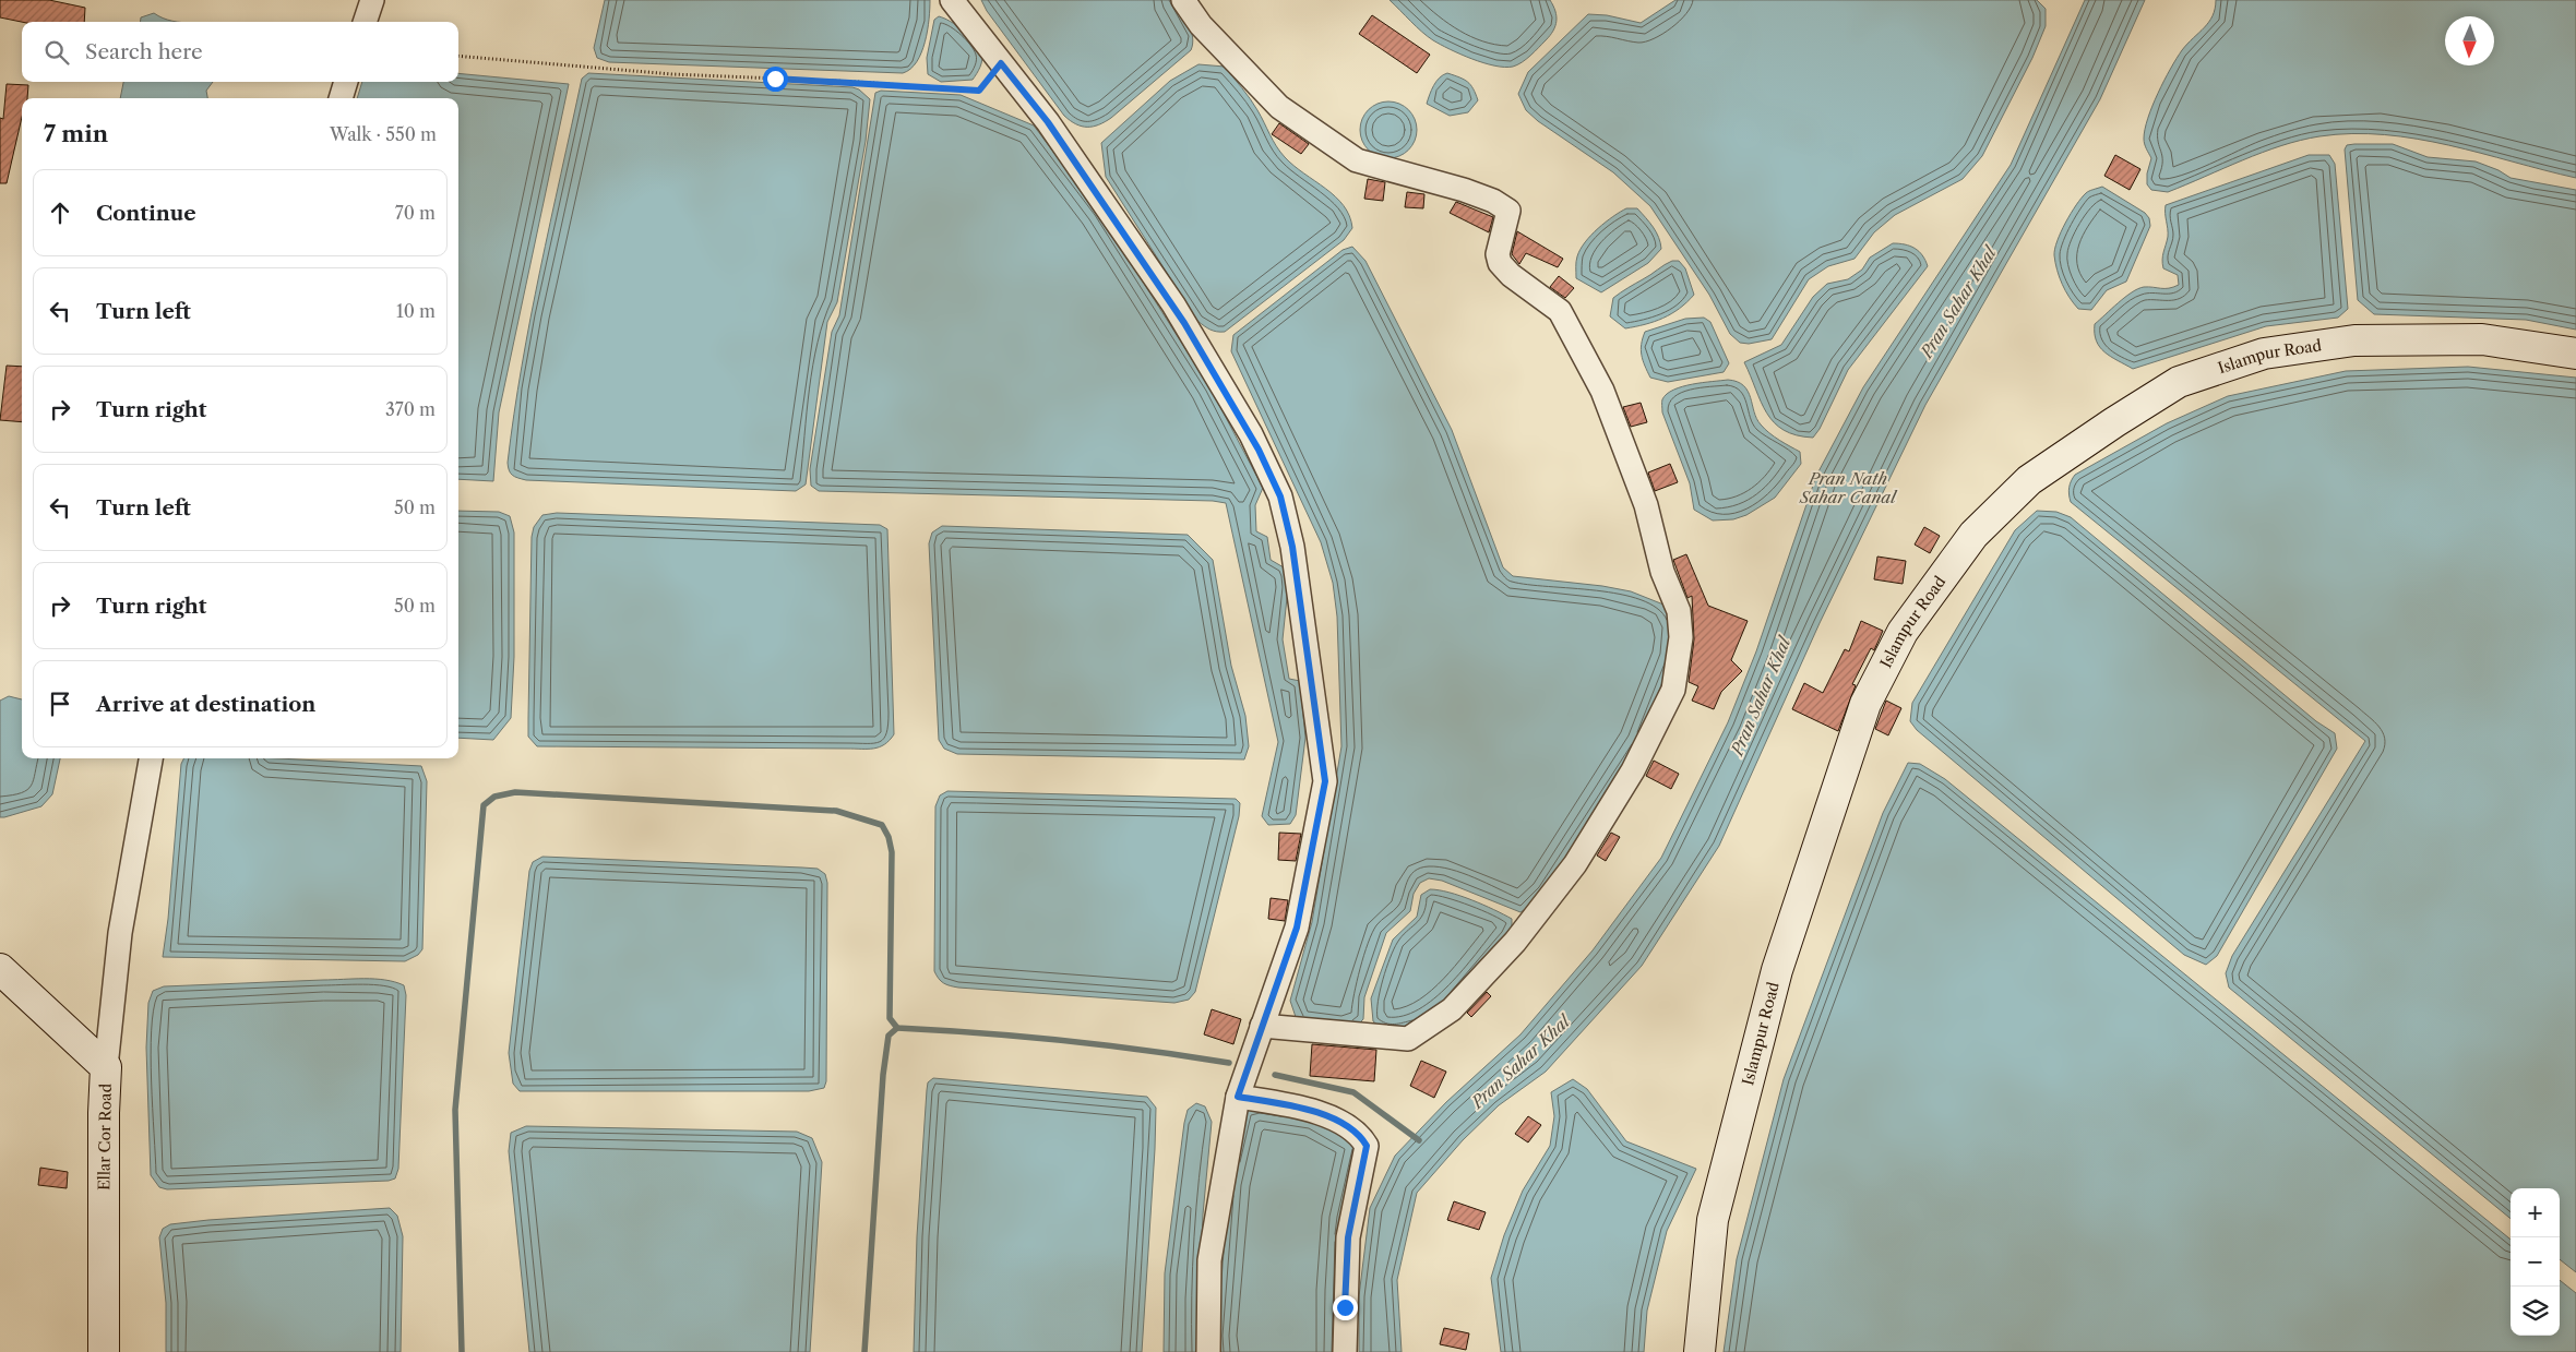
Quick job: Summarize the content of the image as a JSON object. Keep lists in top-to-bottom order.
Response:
{
  "streets": {
    "street": ["Islampur Road", "Ellar Cor Road"]
  },
  "water": ["Pran Sahar Khal", "Pran Nath Sahar Canal"],
  "north": "bottom",
  "page": {
    "search": "Search here",
    "heading": ["7 min", "Walk · 550 m"],
    "list": [
      ["Continue", "70 m"],
      ["Turn left", "10 m"],
      ["Turn right", "370 m"],
      ["Turn left", "50 m"],
      ["Turn right", "50 m"],
      "Arrive at destination"
    ],
    "map_buttons": ["+", "−"]
  }
}
